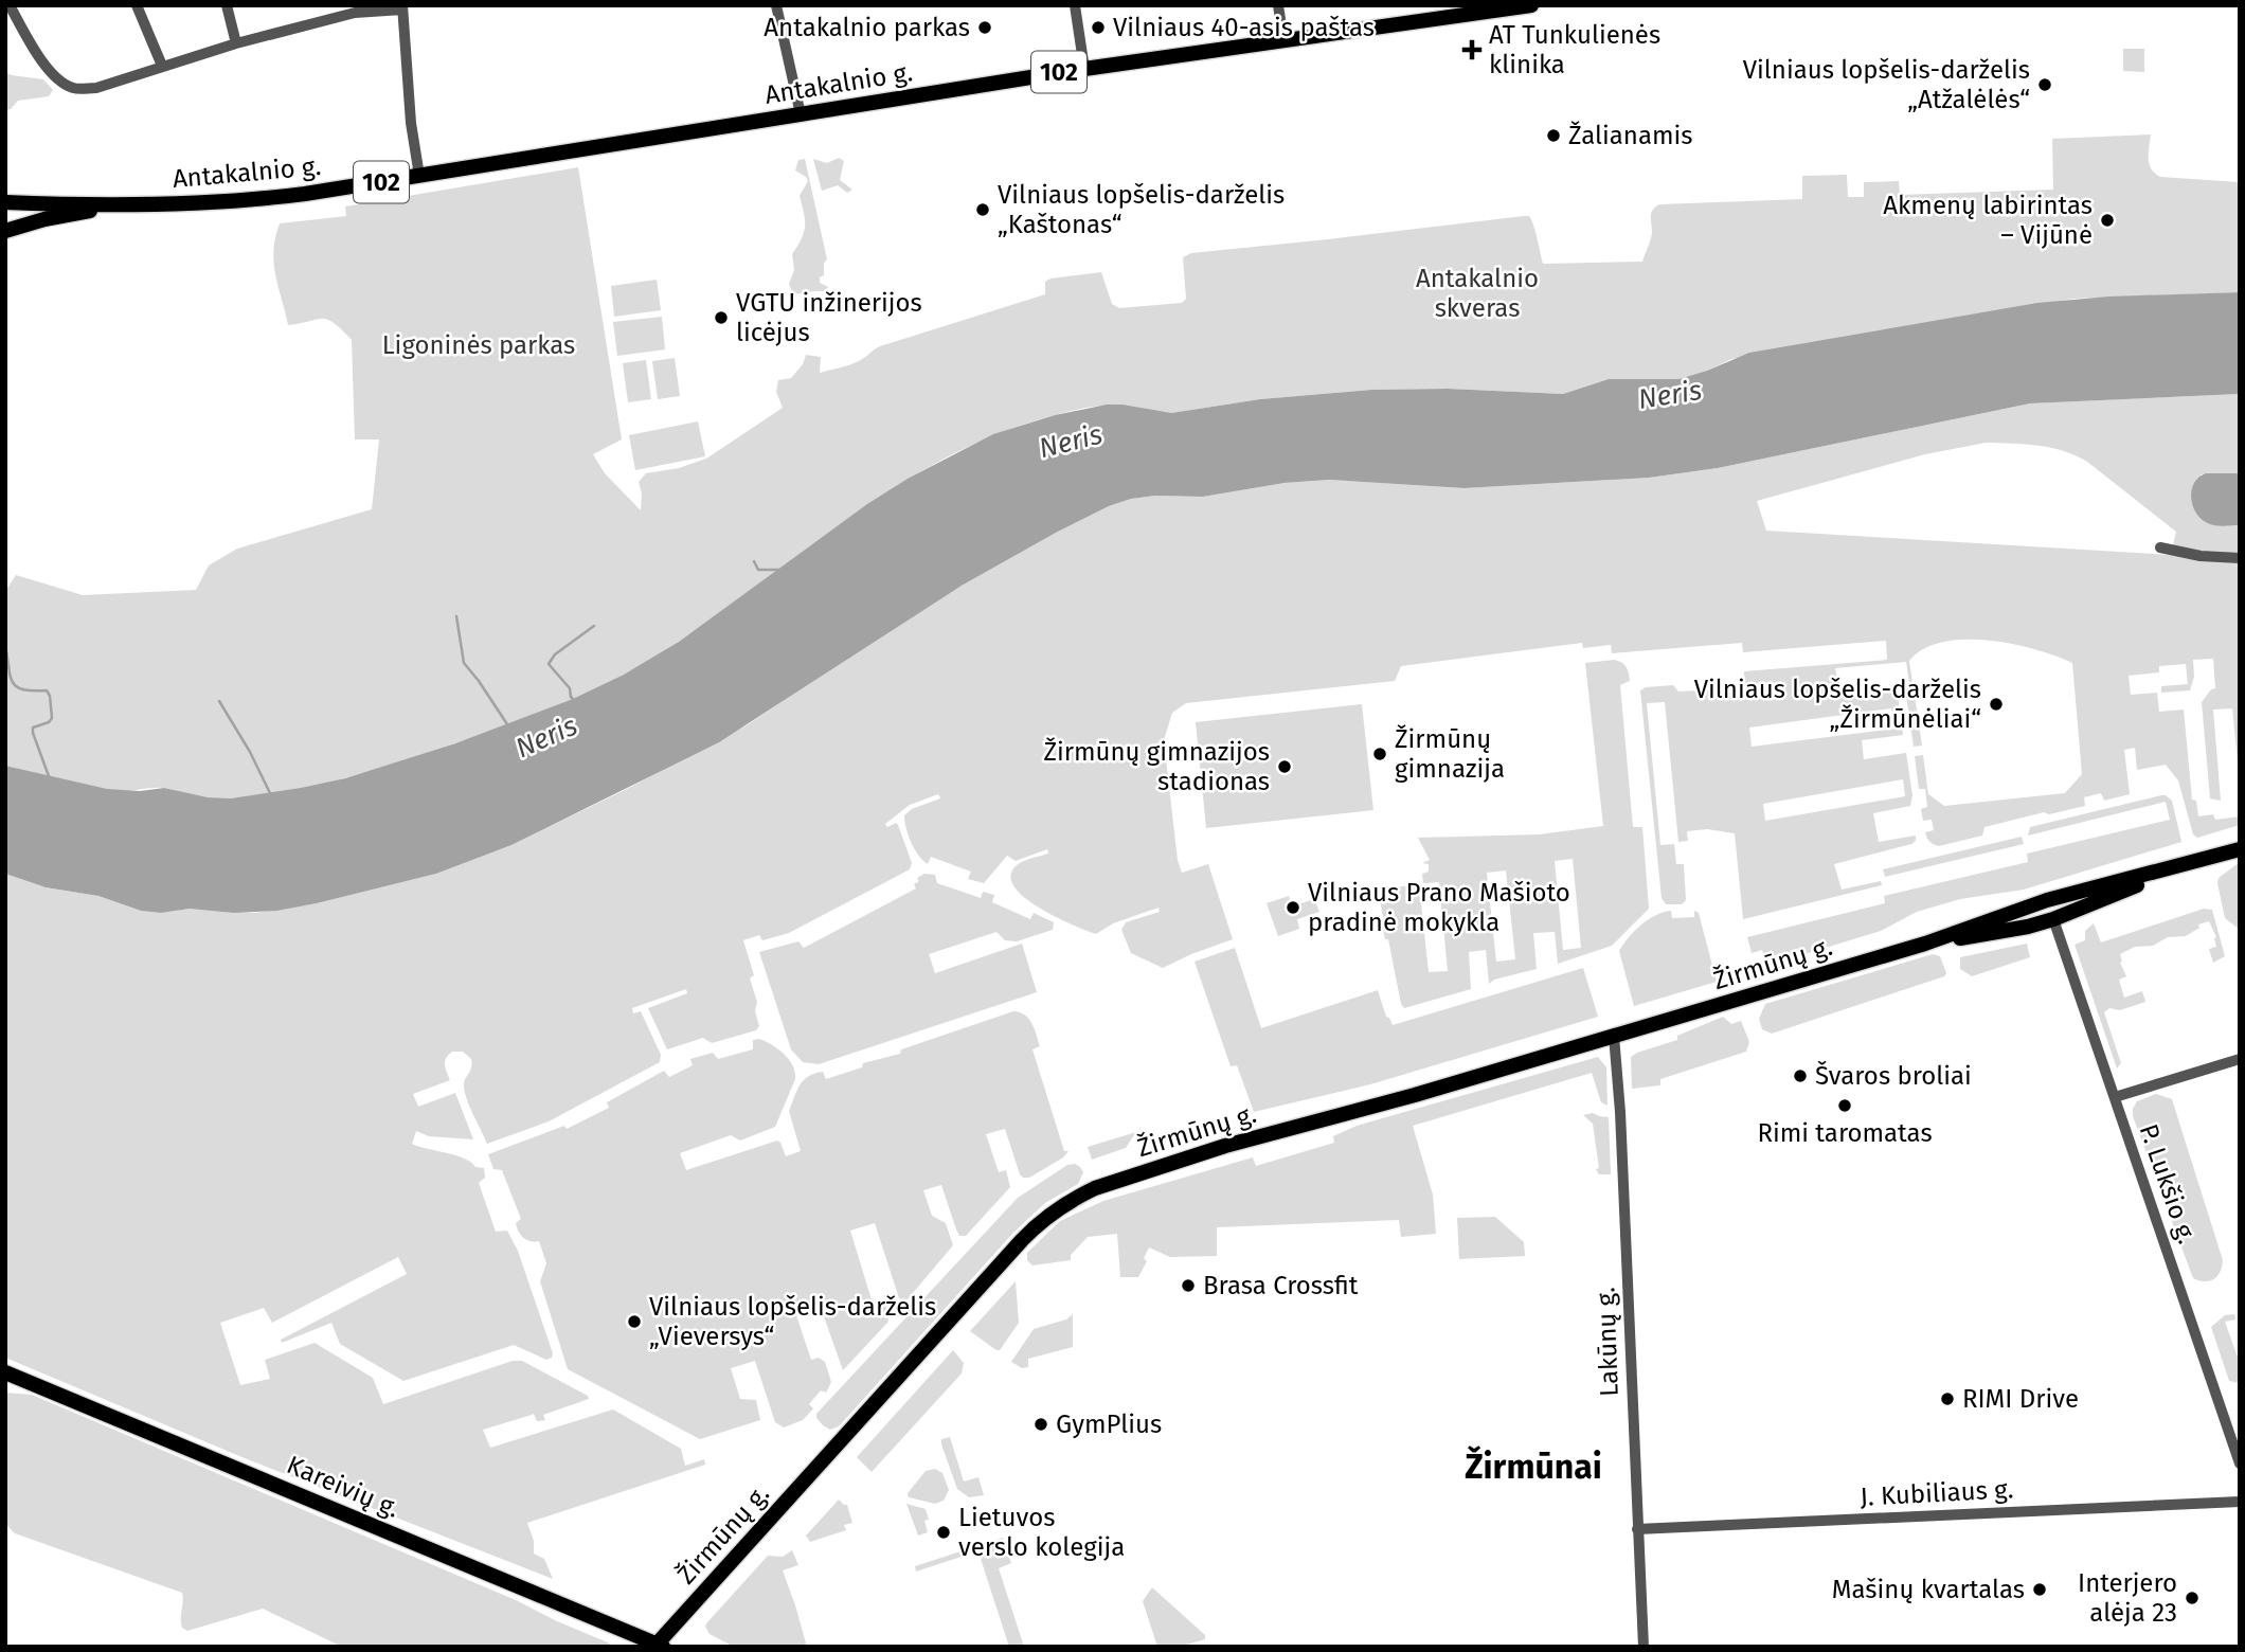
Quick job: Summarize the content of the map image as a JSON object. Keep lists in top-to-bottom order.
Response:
{
  "streets": {
    "main road": [
      "102",
      "Antakalnio g.",
      "Žirmūnų g.",
      "Kareivių g."
    ],
    "street": ["P. Lukšio g.", "Lakūnų g.", "J. Kubiliaus g."]
  },
  "crossings": [
    ["Žirmūnų g.", "P. Lukšio g."],
    ["Žirmūnų g.", "Lakūnų g."],
    ["Žirmūnų g.", "Kareivių g."],
    ["Lakūnų g.", "J. Kubiliaus g."]
  ],
  "districts": ["Žirmūnai"],
  "water": ["Neris"],
  "parks": ["Antakalnio skveras", "Ligoninės parkas"],
  "places": {
    "other": [
      "Antakalnio parkas",
      "Vilniaus 40-asis paštas",
      "Vilniaus lopšelis-darželis „Atžalėlės“",
      "Žalianamis",
      "Vilniaus lopšelis-darželis „Kaštonas“",
      "Akmenų labirintas – Vijūnė",
      "VGTU inžinerijos licėjus",
      "Vilniaus lopšelis-darželis „Žirmūnėliai“",
      "Žirmūnų gimnazija",
      "Žirmūnų gimnazijos stadionas",
      "Vilniaus Prano Mašioto pradinė mokykla",
      "Švaros broliai",
      "Rimi taromatas",
      "Brasa Crossfit",
      "Vilniaus lopšelis-darželis „Vieversys“",
      "RIMI Drive",
      "GymPlius",
      "Lietuvos verslo kolegija",
      "Mašinų kvartalas",
      "Interjero alėja 23"
    ],
    "health": ["AT Tunkulienės klinika"]
  }
}
